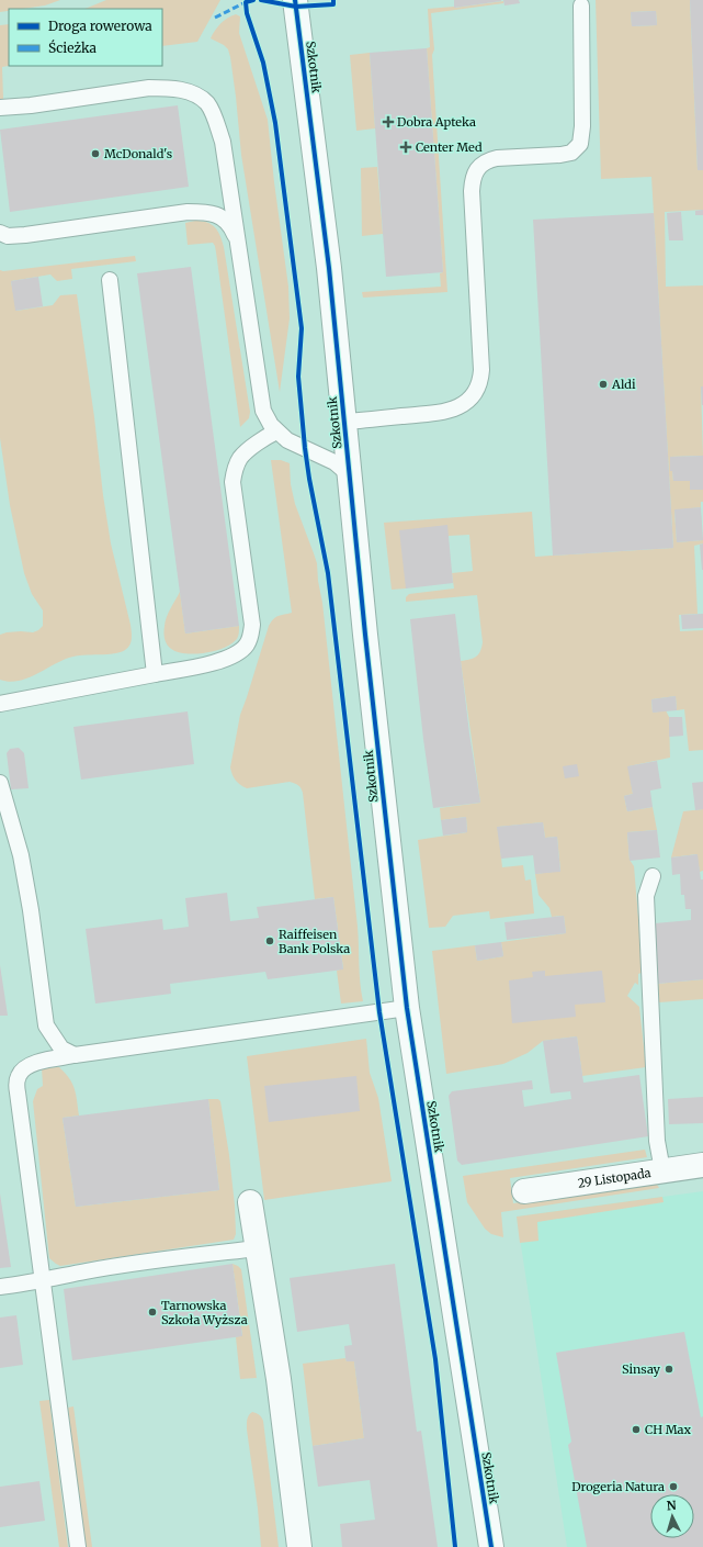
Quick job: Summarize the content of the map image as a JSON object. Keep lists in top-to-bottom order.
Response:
{
  "streets": {
    "street": ["Szkotnik", "29 Listopada"]
  },
  "places": {
    "health": ["Dobra Apteka", "Center Med"],
    "other": [
      "McDonald's",
      "Aldi",
      "Raiffeisen Bank Polska",
      "Tarnowska Szkoła Wyższa",
      "Sinsay",
      "CH Max",
      "Drogeria Natura"
    ]
  },
  "legend": ["Droga rowerowa", "Ścieżka"],
  "north": "top"
}
